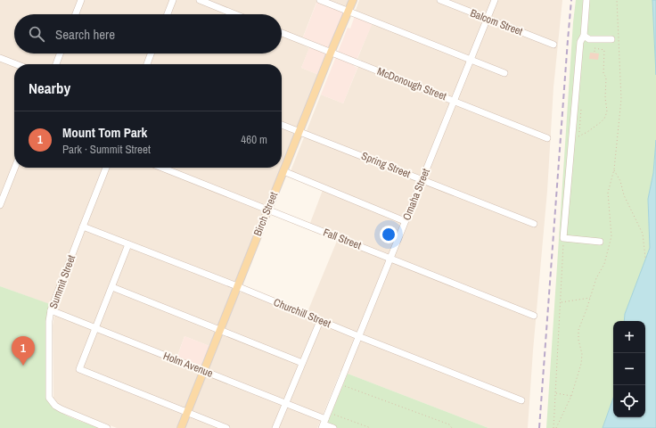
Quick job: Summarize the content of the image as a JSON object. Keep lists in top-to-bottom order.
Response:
{
  "streets": {
    "main road": ["Birch Street"],
    "street": [
      "Balcom Street",
      "McDonough Street",
      "Spring Street",
      "Omaha Street",
      "Fall Street",
      "Summit Street",
      "Churchill Street",
      "Holm Avenue"
    ]
  },
  "crossings": [
    ["Balcom Street", "Omaha Street"],
    ["McDonough Street", "Omaha Street"],
    ["McDonough Street", "Birch Street"],
    ["Spring Street", "Omaha Street"],
    ["Spring Street", "Birch Street"],
    ["Omaha Street", "Fall Street"],
    ["Omaha Street", "Churchill Street"],
    ["Omaha Street", "Holm Avenue"],
    ["Birch Street", "Fall Street"],
    ["Birch Street", "Churchill Street"],
    ["Birch Street", "Holm Avenue"],
    ["Summit Street", "Churchill Street"],
    ["Summit Street", "Holm Avenue"]
  ],
  "page": {
    "search": "Search here",
    "heading": "Nearby",
    "list": [
      {
        "mark": "1",
        "name": "Mount Tom Park",
        "note": "Park · Summit Street",
        "value": "460 m"
      }
    ],
    "map_buttons": ["+", "−"],
    "pins": "1"
  }
}
